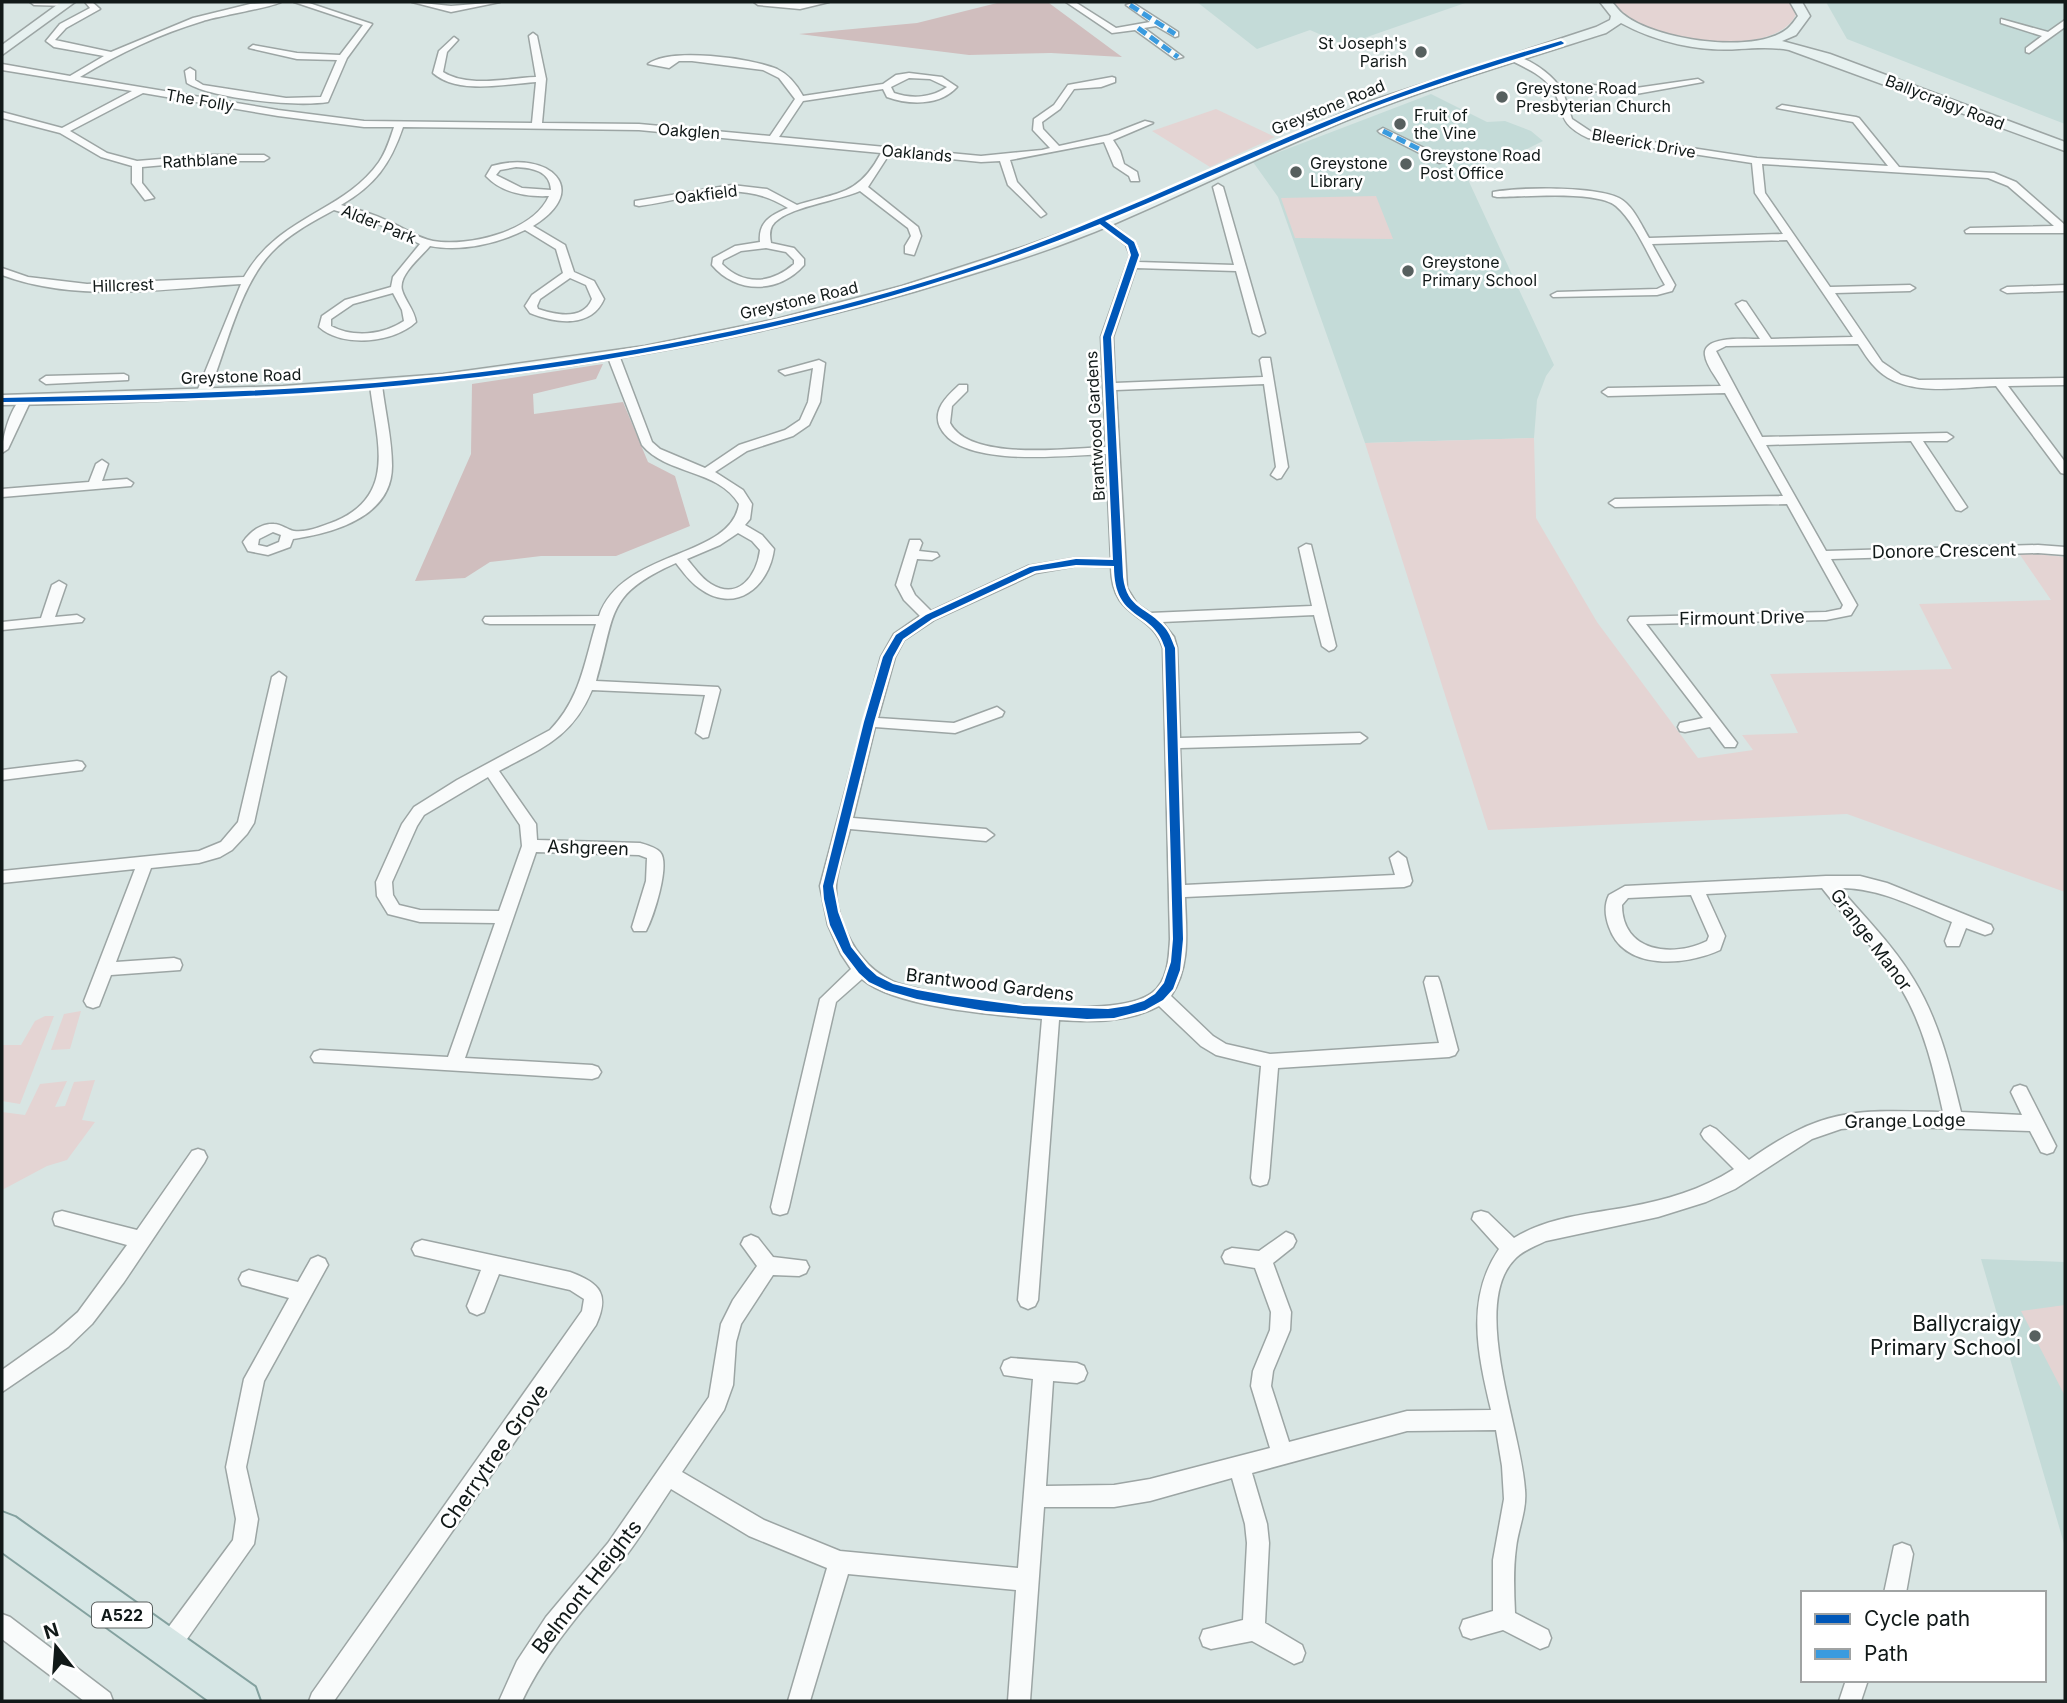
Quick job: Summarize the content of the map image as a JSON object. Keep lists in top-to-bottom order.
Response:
{
  "streets": {
    "main road": ["Ballycraigy Road", "Greystone Road", "A522"],
    "street": [
      "The Folly",
      "Oakglen",
      "Bleerick Drive",
      "Oaklands",
      "Rathblane",
      "Oakfield",
      "Alder Park",
      "Hillcrest",
      "Brantwood Gardens",
      "Donore Crescent",
      "Firmount Drive",
      "Ashgreen",
      "Grange Manor",
      "Grange Lodge",
      "Cherrytree Grove",
      "Belmont Heights"
    ]
  },
  "crossings": [
    ["The Folly", "Oakglen"],
    ["Oakglen", "Oaklands"],
    ["Donore Crescent", "Firmount Drive"],
    ["Grange Manor", "Grange Lodge"]
  ],
  "places": [
    "St Joseph's Parish",
    "Greystone Road Presbyterian Church",
    "Fruit of the Vine",
    "Greystone Road Post Office",
    "Greystone Library",
    "Greystone Primary School",
    "Ballycraigy Primary School"
  ],
  "legend": ["Cycle path", "Path"],
  "north": "top"
}
